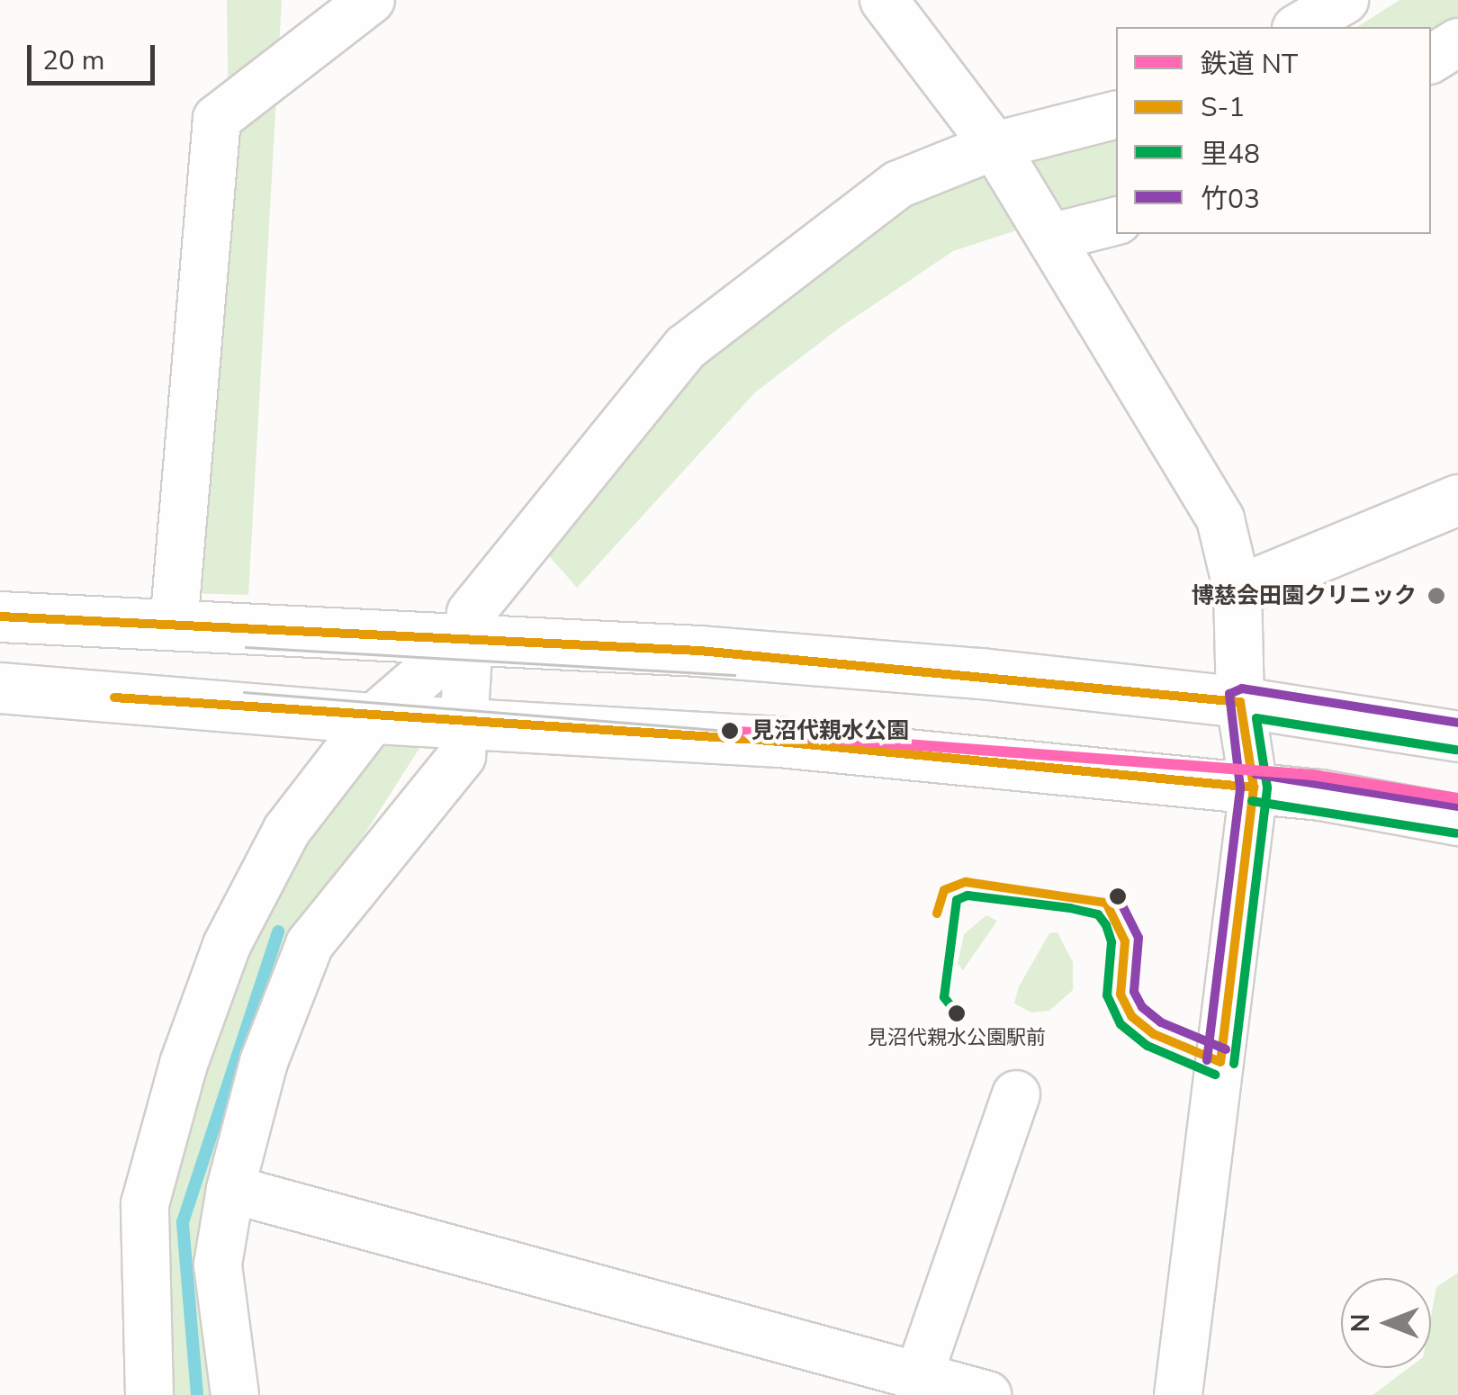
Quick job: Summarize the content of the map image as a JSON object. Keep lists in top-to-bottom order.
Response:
{
  "places": ["博慈会田園クリニック", "見沼代親水公園", "見沼代親水公園駅前"],
  "lines": [
    "transit line S-1",
    "transit line 竹03",
    "transit line 里48",
    "rail line NT"
  ],
  "legend": [
    "鉄道 NT",
    "S-1",
    "里48",
    "竹03"
  ],
  "scale_bar": "20 m",
  "north": "left"
}
